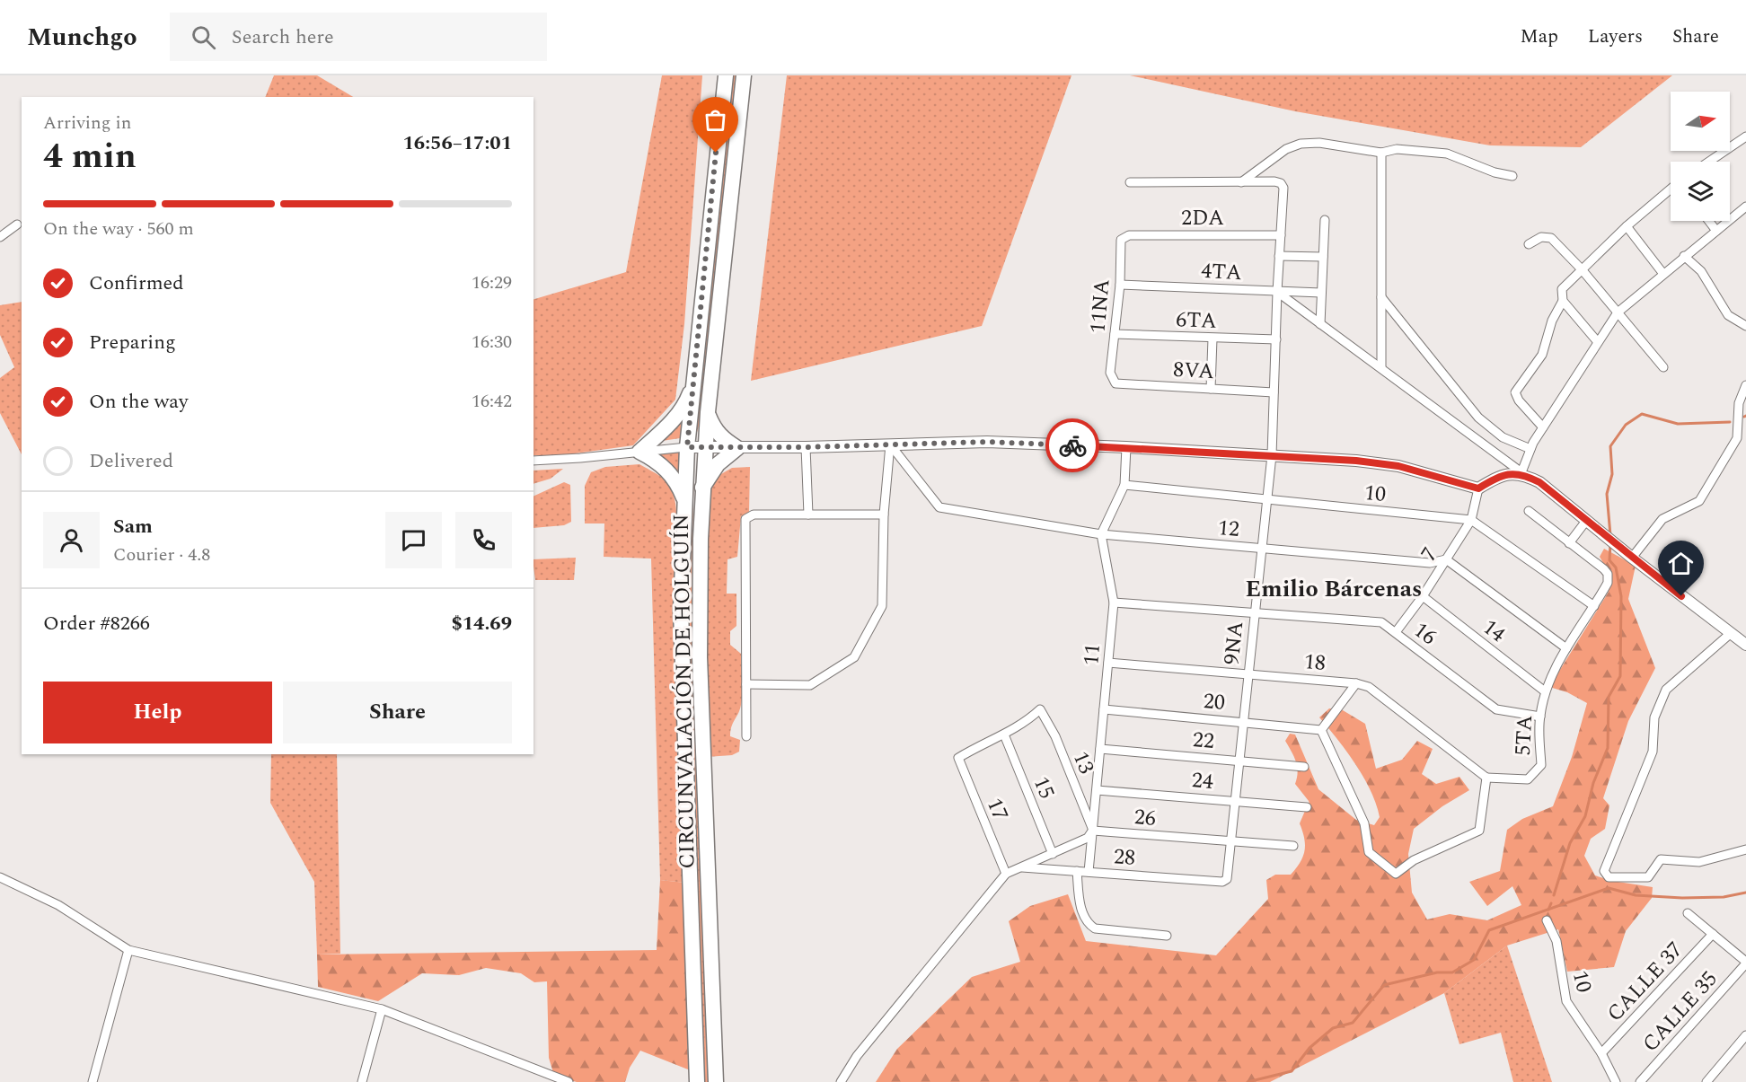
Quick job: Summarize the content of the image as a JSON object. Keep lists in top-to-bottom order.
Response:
{
  "streets": {
    "highway": ["CIRCUNVALACIÓN DE HOLGUÍN"],
    "street": [
      "2DA",
      "4TA",
      "11NA",
      "6TA",
      "8VA",
      "10",
      "12",
      "7",
      "14",
      "16",
      "9NA",
      "11",
      "18",
      "20",
      "5TA",
      "22",
      "13",
      "24",
      "15",
      "17",
      "26",
      "28",
      "CALLE 37",
      "CALLE 35"
    ]
  },
  "crossings": [
    ["2DA", "11NA"],
    ["2DA", "9NA"],
    ["4TA", "11NA"],
    ["4TA", "9NA"],
    ["11NA", "6TA"],
    ["11NA", "8VA"],
    ["6TA", "9NA"],
    ["8VA", "9NA"],
    ["10", "7"],
    ["10", "9NA"],
    ["10", "5TA"],
    ["10", "CALLE 37"],
    ["12", "7"],
    ["12", "9NA"],
    ["12", "11"],
    ["7", "14"],
    ["7", "16"],
    ["14", "5TA"],
    ["16", "9NA"],
    ["16", "11"],
    ["16", "5TA"],
    ["9NA", "18"],
    ["9NA", "20"],
    ["9NA", "22"],
    ["9NA", "24"],
    ["9NA", "26"],
    ["9NA", "28"],
    ["11", "18"],
    ["11", "20"],
    ["11", "22"],
    ["11", "13"],
    ["11", "24"],
    ["11", "26"],
    ["11", "28"],
    ["18", "5TA"],
    ["20", "5TA"],
    ["13", "15"],
    ["13", "17"],
    ["13", "26"],
    ["15", "17"]
  ],
  "districts": ["Emilio Bárcenas"],
  "north": "right",
  "page": {
    "header": "Munchgo",
    "search": "Search here",
    "nav": ["Map", "Layers", "Share"],
    "heading": ["4 min", "Arriving in", "16:56–17:01"],
    "panel": [
      "Sam",
      "Courier · 4.8",
      "Order #8266",
      "$14.69"
    ],
    "bar": "On the way · 560 m",
    "list": [
      ["Confirmed", "16:29"],
      ["Preparing", "16:30"],
      ["On the way", "16:42"],
      "Delivered"
    ],
    "buttons": ["Help", "Share"]
  }
}
